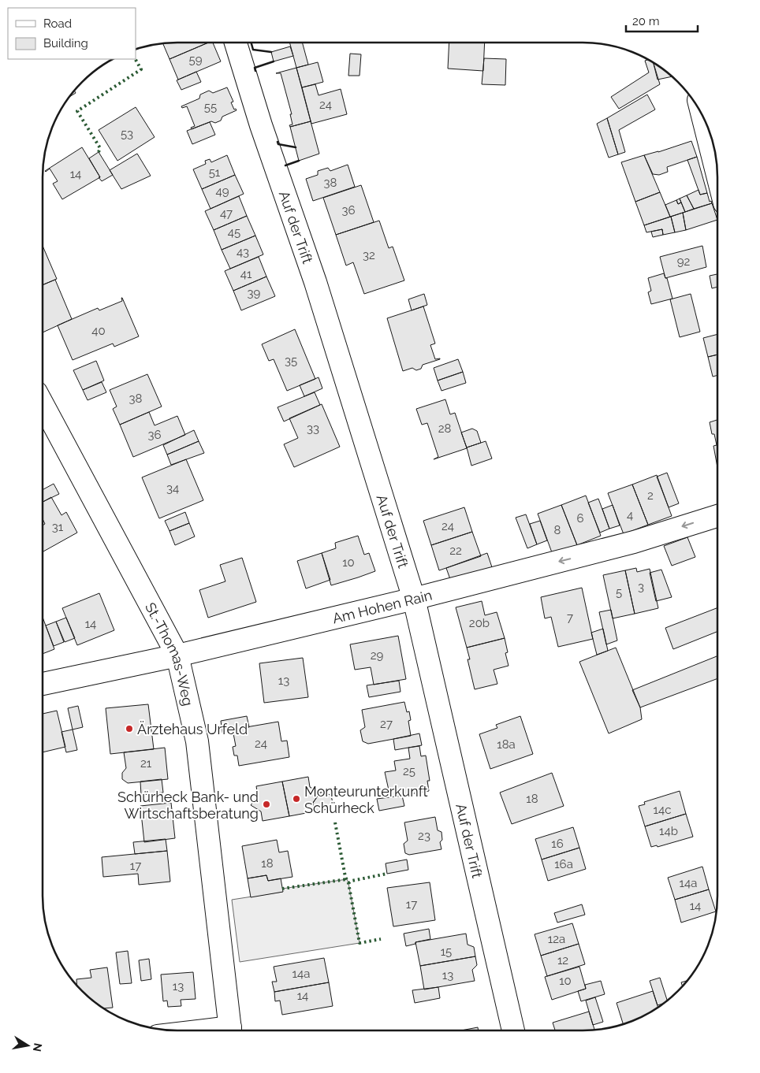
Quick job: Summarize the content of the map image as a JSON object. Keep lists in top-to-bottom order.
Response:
{
  "streets": {
    "street": ["Auf der Trift", "Am Hohen Rain", "St.-Thomas-Weg"]
  },
  "crossings": [
    ["Auf der Trift", "Am Hohen Rain"],
    ["Am Hohen Rain", "St.-Thomas-Weg"]
  ],
  "one_way": ["Am Hohen Rain"],
  "places": ["Ärztehaus Urfeld", "Monteurunterkunft Schürheck", "Schürheck Bank- und Wirtschaftsberatung"],
  "house_numbers": [
    "59",
    "24",
    "55",
    "53",
    "51",
    "14",
    "38",
    "49",
    "36",
    "47",
    "45",
    "43",
    "32",
    "92",
    "41",
    "39",
    "40",
    "35",
    "38",
    "33",
    "28",
    "36",
    "34",
    "2",
    "4",
    "6",
    "24",
    "31",
    "8",
    "22",
    "10",
    "3",
    "5",
    "7",
    "20b",
    "14",
    "29",
    "13",
    "27",
    "24",
    "18a",
    "21",
    "25",
    "18",
    "14c",
    "14b",
    "23",
    "16",
    "18",
    "16a",
    "17",
    "14a",
    "17",
    "14",
    "12a",
    "15",
    "12",
    "14a",
    "13",
    "10",
    "13",
    "14"
  ],
  "legend": ["Road", "Building"],
  "scale_bar": "20 m",
  "north": "right"
}
